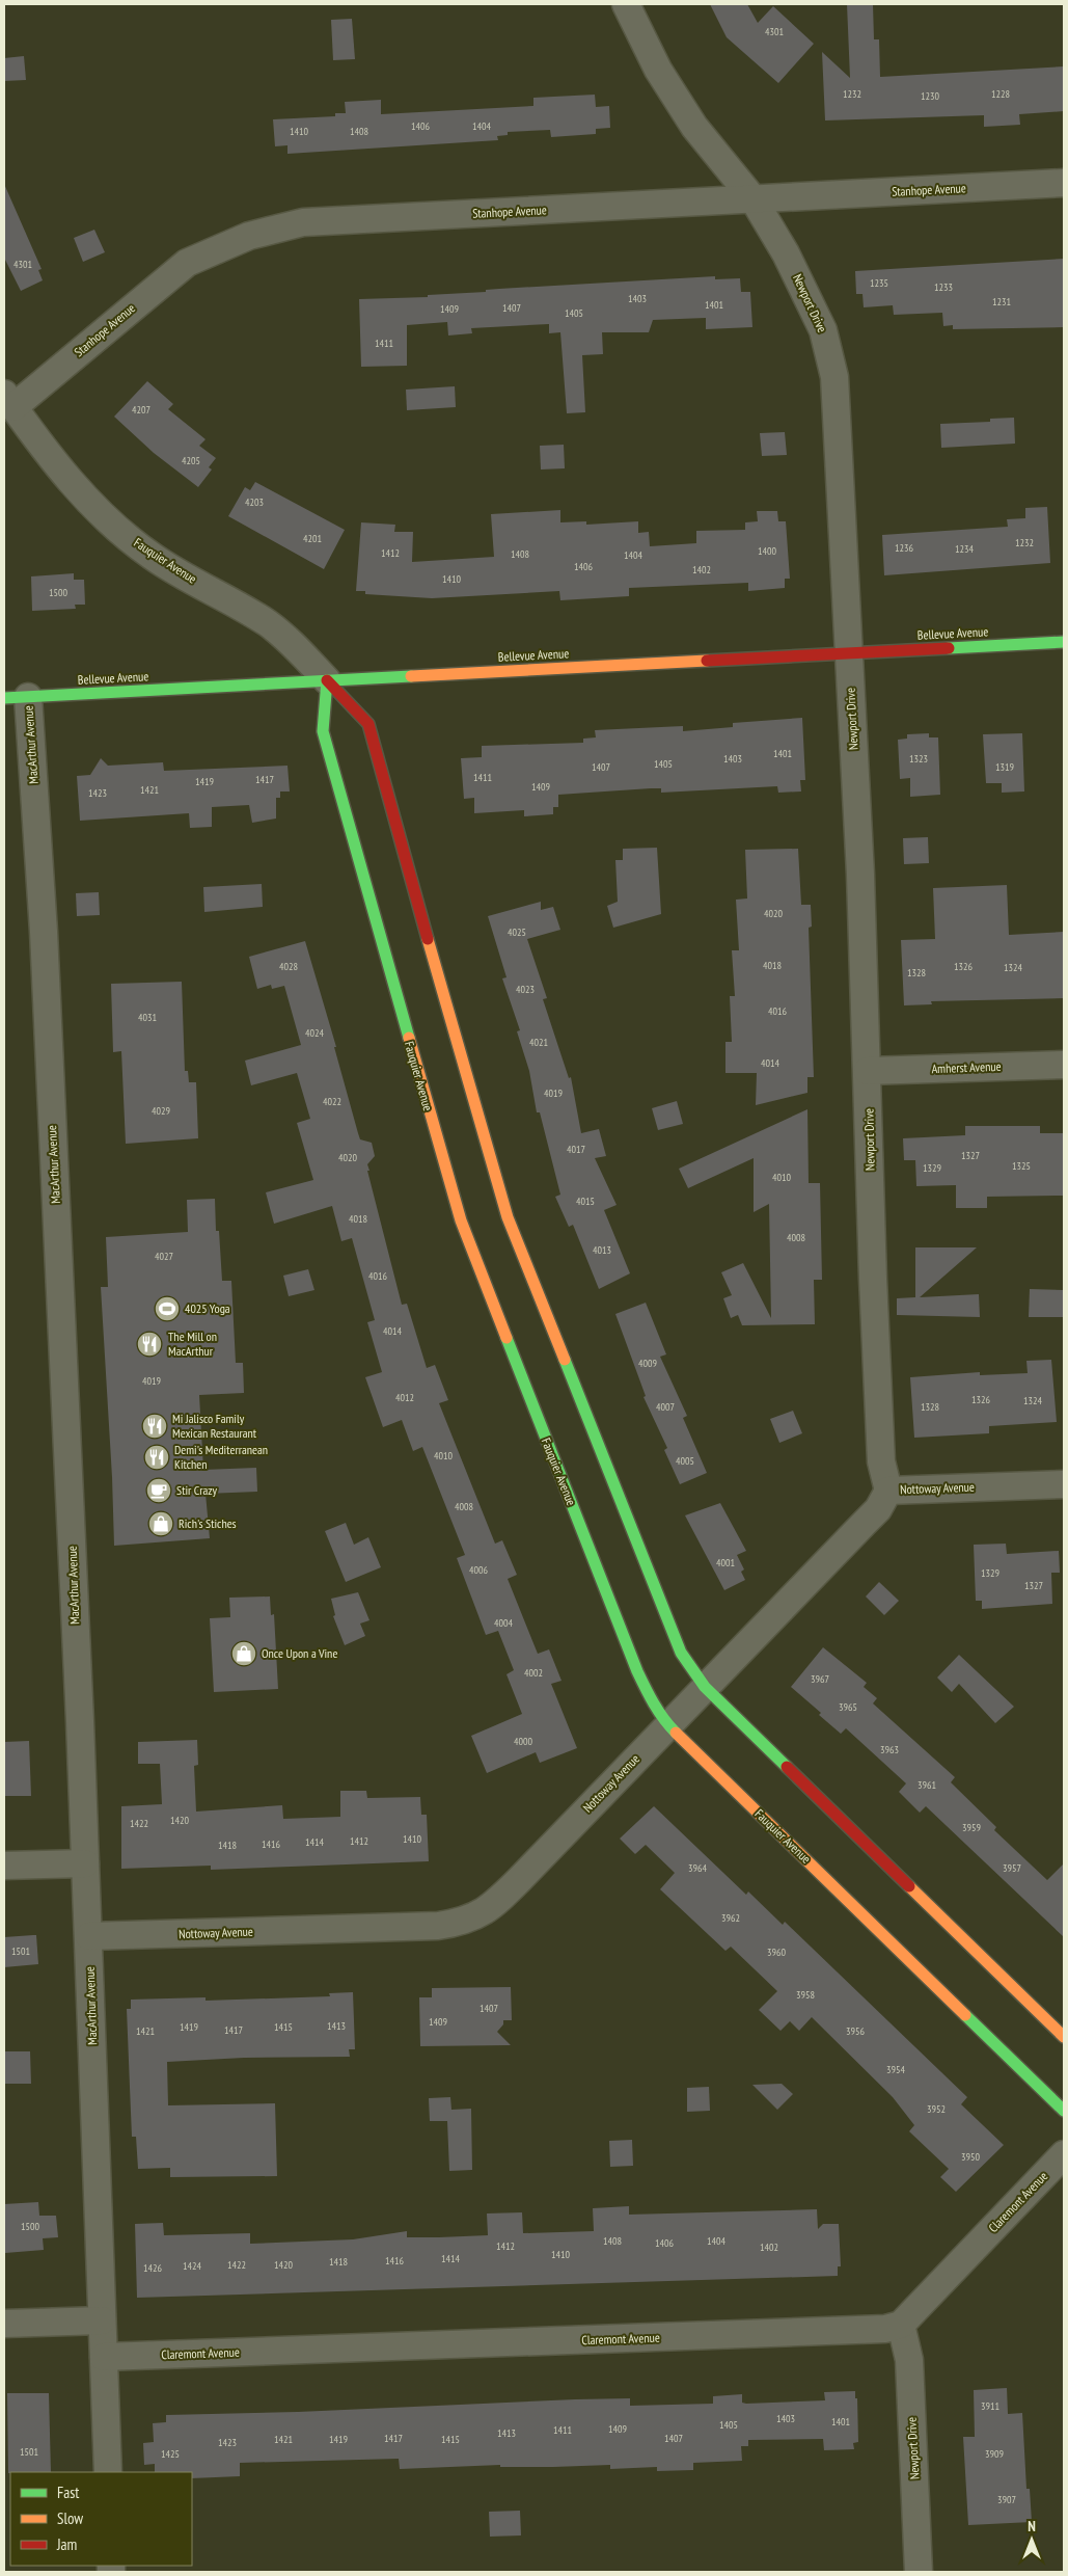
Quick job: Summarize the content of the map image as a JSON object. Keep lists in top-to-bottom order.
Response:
{
  "streets": {
    "street": [
      "Stanhope Avenue",
      "Newport Drive",
      "Fauquier Avenue",
      "Bellevue Avenue",
      "MacArthur Avenue",
      "Amherst Avenue",
      "Nottoway Avenue",
      "Claremont Avenue"
    ]
  },
  "crossings": [
    ["Stanhope Avenue", "Newport Drive"],
    ["Stanhope Avenue", "Fauquier Avenue"],
    ["Newport Drive", "Bellevue Avenue"],
    ["Newport Drive", "Amherst Avenue"],
    ["Newport Drive", "Nottoway Avenue"],
    ["Newport Drive", "Claremont Avenue"],
    ["Fauquier Avenue", "Bellevue Avenue"],
    ["Fauquier Avenue", "Nottoway Avenue"],
    ["Bellevue Avenue", "MacArthur Avenue"],
    ["MacArthur Avenue", "Nottoway Avenue"],
    ["MacArthur Avenue", "Claremont Avenue"]
  ],
  "places": {
    "sports": ["4025 Yoga"],
    "restaurant": ["The Mill on MacArthur", "Mi Jalisco Family Mexican Restaurant", "Demi's Mediterranean Kitchen"],
    "cafe": ["Stir Crazy"],
    "shop": ["Rich's Stiches", "Once Upon a Vine"]
  },
  "house_numbers": [
    "4301",
    "1232",
    "1228",
    "1230",
    "1406",
    "1404",
    "1410",
    "1408",
    "4301",
    "1235",
    "1233",
    "1403",
    "1231",
    "1401",
    "1407",
    "1409",
    "1405",
    "1411",
    "4207",
    "4205",
    "4203",
    "4201",
    "1232",
    "1236",
    "1234",
    "1400",
    "1412",
    "1408",
    "1404",
    "1406",
    "1402",
    "1410",
    "1500",
    "1401",
    "1403",
    "1323",
    "1405",
    "1407",
    "1319",
    "1411",
    "1417",
    "1419",
    "1409",
    "1421",
    "1423",
    "4020",
    "4025",
    "4018",
    "4028",
    "1326",
    "1324",
    "1328",
    "4023",
    "4016",
    "4031",
    "4024",
    "4021",
    "4014",
    "4019",
    "4022",
    "4029",
    "4017",
    "1327",
    "4020",
    "1325",
    "1329",
    "4010",
    "4015",
    "4018",
    "4008",
    "4013",
    "4027",
    "4016",
    "4014",
    "4009",
    "4019",
    "4012",
    "1326",
    "1324",
    "4007",
    "1328",
    "4010",
    "4005",
    "4008",
    "4001",
    "4006",
    "1329",
    "1327",
    "4004",
    "4002",
    "3967",
    "3965",
    "4000",
    "3963",
    "3961",
    "1420",
    "1422",
    "3959",
    "1410",
    "1412",
    "1414",
    "1416",
    "1418",
    "3964",
    "3957",
    "3962",
    "1501",
    "3960",
    "3958",
    "1407",
    "1409",
    "1413",
    "1419",
    "1415",
    "1417",
    "1421",
    "3956",
    "3954",
    "3952",
    "3950",
    "1500",
    "1408",
    "1404",
    "1406",
    "1412",
    "1402",
    "1410",
    "1414",
    "1416",
    "1418",
    "1422",
    "1420",
    "1424",
    "1426",
    "3911",
    "1403",
    "1401",
    "1405",
    "1409",
    "1411",
    "1413",
    "1417",
    "1407",
    "1421",
    "1419",
    "1415",
    "1423",
    "1501",
    "1425",
    "3909",
    "3907"
  ],
  "legend": ["Fast", "Slow", "Jam"],
  "north": "top"
}
